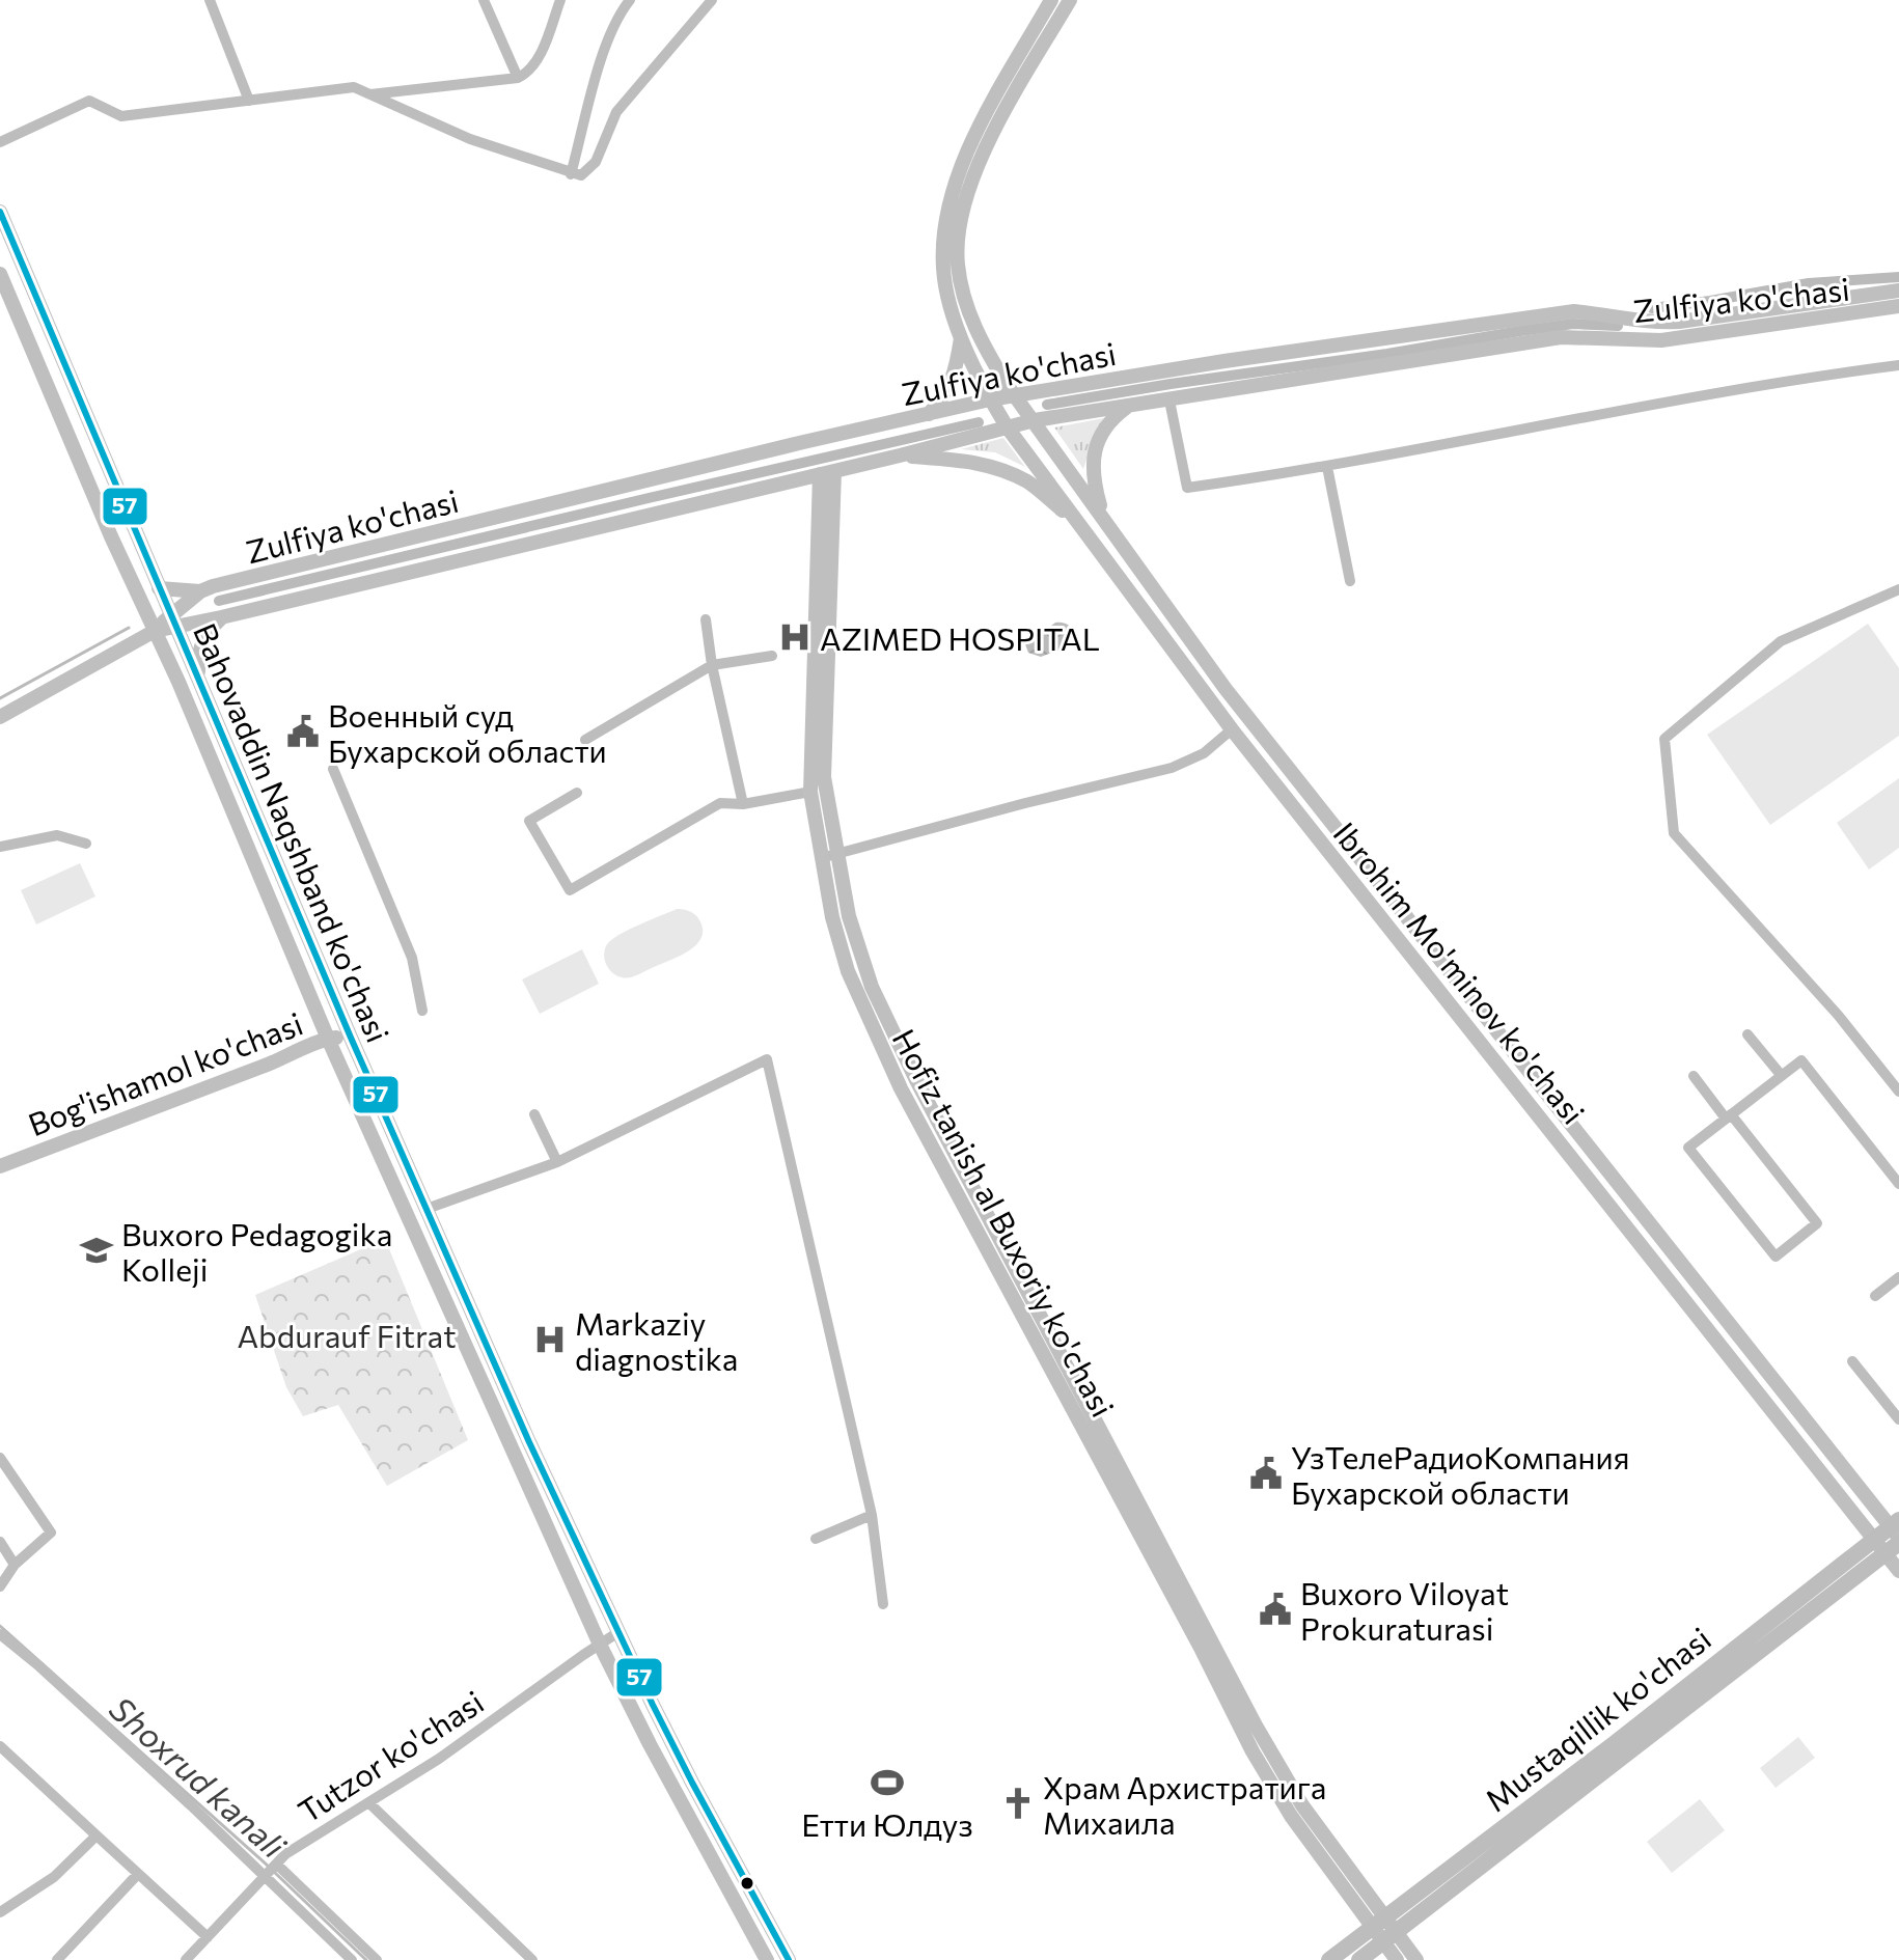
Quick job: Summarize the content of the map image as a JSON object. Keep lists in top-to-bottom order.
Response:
{
  "streets": {
    "main road": [
      "Zulfiya ko'chasi",
      "Bahovaddin Naqshband ko'chasi",
      "Ibrohim Mo'minov ko'chasi",
      "Bog'ishamol ko'chasi",
      "Hofiz tanish al Buxoriy ko'chasi",
      "Mustaqillik ko'chasi"
    ],
    "street": ["Tutzor ko'chasi"]
  },
  "crossings": [
    ["Zulfiya ko'chasi", "Bahovaddin Naqshband ko'chasi"],
    ["Zulfiya ko'chasi", "Ibrohim Mo'minov ko'chasi"],
    ["Bahovaddin Naqshband ko'chasi", "Bog'ishamol ko'chasi"],
    ["Bahovaddin Naqshband ko'chasi", "Tutzor ko'chasi"],
    ["Ibrohim Mo'minov ko'chasi", "Mustaqillik ko'chasi"],
    ["Hofiz tanish al Buxoriy ko'chasi", "Mustaqillik ko'chasi"]
  ],
  "water": ["Shoxrud kanali"],
  "parks": ["Abdurauf Fitrat"],
  "places": {
    "hospital": ["AZIMED HOSPITAL", "Markaziy diagnostika"],
    "public building": ["Военный суд Бухарской области", "УзТелеРадиоКомпания Бухарской области", "Buxoro Viloyat Prokuraturasi"],
    "school or university": ["Buxoro Pedagogika Kolleji"],
    "sports": ["Етти Юлдуз"],
    "church": ["Храм Архистратига Михаила"]
  },
  "lines": ["transit line 57"]
}
